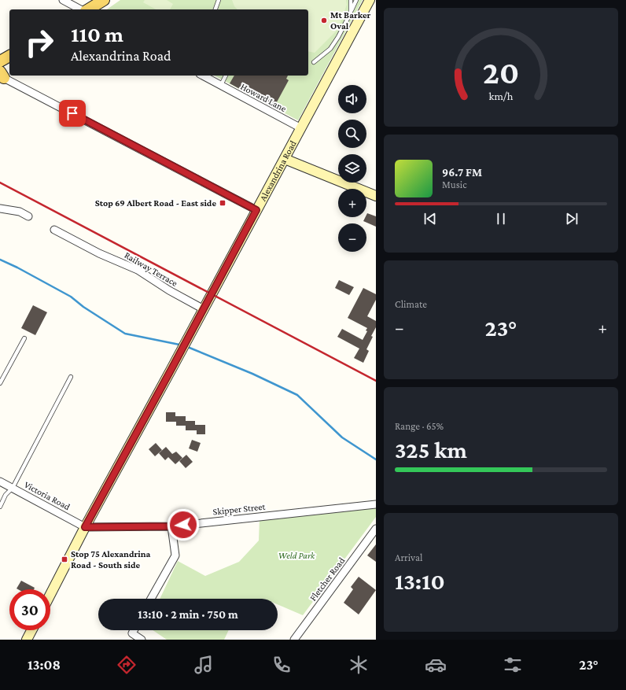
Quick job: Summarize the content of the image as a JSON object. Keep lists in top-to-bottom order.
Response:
{
  "streets": {
    "main road": ["Alexandrina Road"],
    "street": [
      "Howard Lane",
      "Railway Terrace",
      "Victoria Road",
      "Skipper Street",
      "Fletcher Road"
    ]
  },
  "crossings": [
    ["Howard Lane", "Alexandrina Road"],
    ["Alexandrina Road", "Railway Terrace"],
    ["Alexandrina Road", "Victoria Road"],
    ["Alexandrina Road", "Skipper Street"],
    ["Victoria Road", "Skipper Street"]
  ],
  "parks": ["Weld Park"],
  "places": {
    "other": ["Mt Barker Oval"],
    "transit": ["Stop 69 Albert Road - East side", "Stop 75 Alexandrina Road - South side"]
  },
  "page": {
    "turn": ["110 m", "Alexandrina Road"],
    "map_buttons": ["+", "−"],
    "song": ["96.7 FM", "Music"],
    "tile": [
      "Climate",
      ["Range · 65%", "325 km"],
      ["Arrival", "13:10"]
    ],
    "heat": ["−", "23°", "+"],
    "limit": "30",
    "trip": "13:10 · 2 min · 750 m",
    "tabs": ["13:08", "23°"],
    "gauge": ["20", "km/h"]
  }
}
